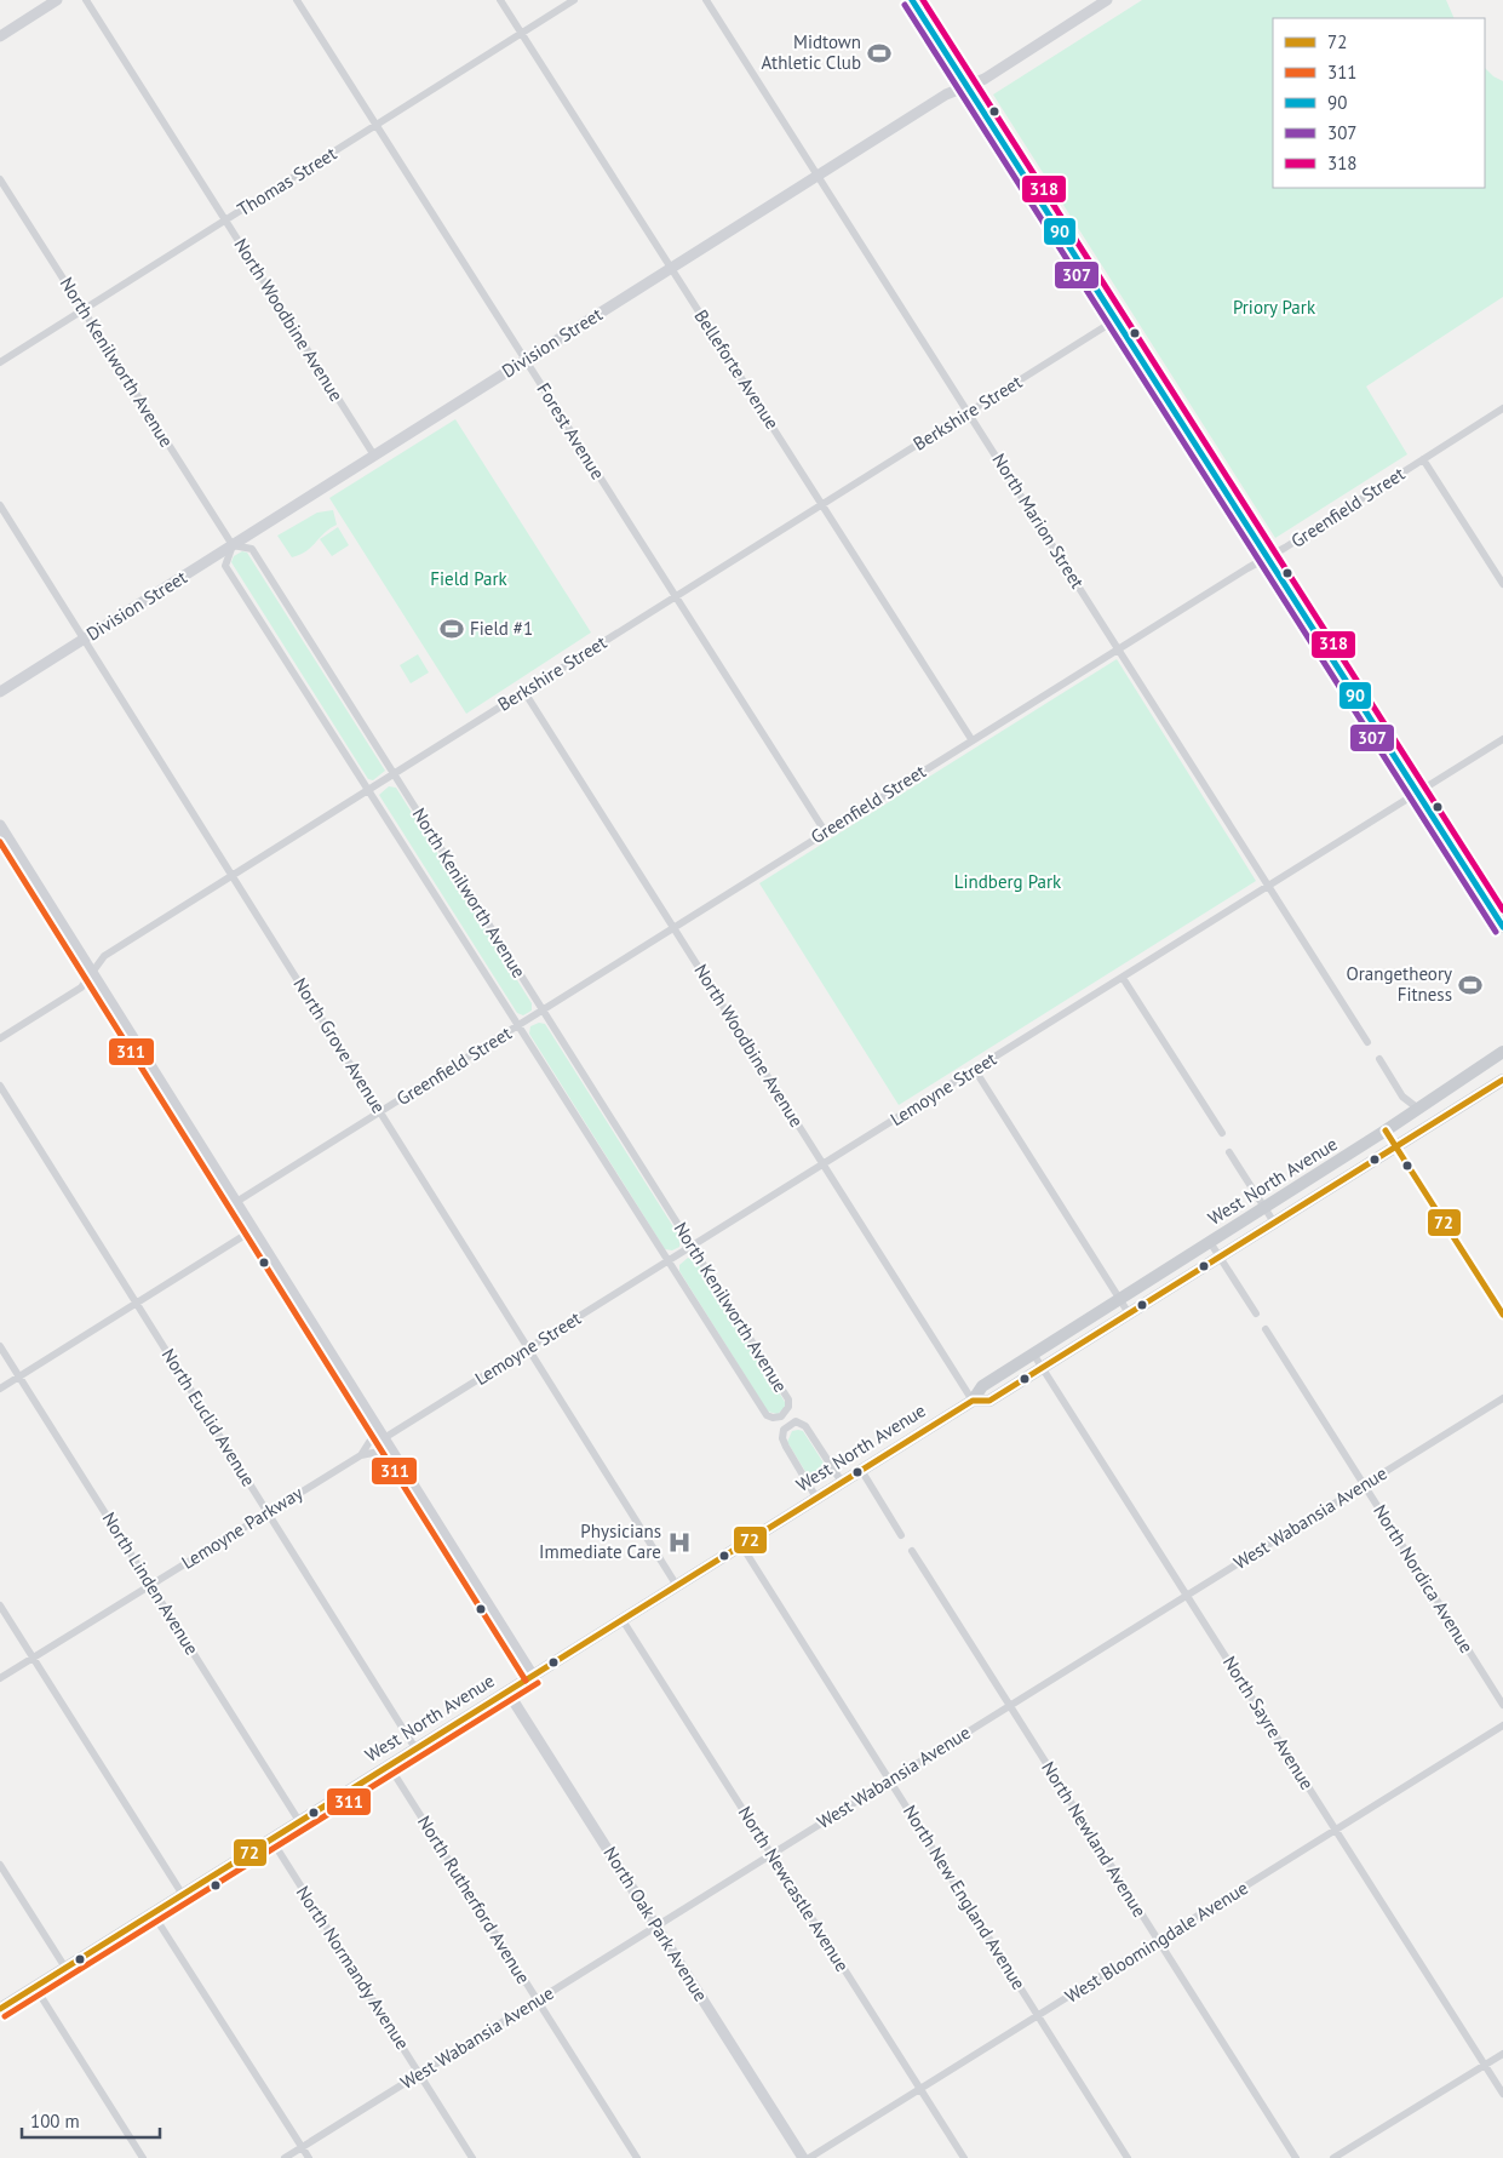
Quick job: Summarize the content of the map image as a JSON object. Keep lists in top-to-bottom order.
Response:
{
  "streets": {
    "main road": ["West North Avenue"],
    "street": [
      "Thomas Street",
      "North Woodbine Avenue",
      "Division Street",
      "North Kenilworth Avenue",
      "Belleforte Avenue",
      "Berkshire Street",
      "Forest Avenue",
      "Greenfield Street",
      "North Marion Street",
      "North Grove Avenue",
      "Lemoyne Street",
      "North Euclid Avenue",
      "West Wabansia Avenue",
      "Lemoyne Parkway",
      "North Nordica Avenue",
      "North Linden Avenue",
      "North Sayre Avenue",
      "North Newland Avenue",
      "North Newcastle Avenue",
      "North New England Avenue",
      "North Rutherford Avenue",
      "North Oak Park Avenue",
      "West Bloomingdale Avenue",
      "North Normandy Avenue"
    ]
  },
  "crossings": [
    ["Thomas Street", "North Woodbine Avenue"],
    ["Thomas Street", "North Kenilworth Avenue"],
    ["Thomas Street", "Belleforte Avenue"],
    ["Thomas Street", "Forest Avenue"],
    ["North Woodbine Avenue", "Division Street"],
    ["North Woodbine Avenue", "Berkshire Street"],
    ["North Woodbine Avenue", "Greenfield Street"],
    ["North Woodbine Avenue", "Lemoyne Street"],
    ["North Woodbine Avenue", "West North Avenue"],
    ["Division Street", "North Kenilworth Avenue"],
    ["Division Street", "Belleforte Avenue"],
    ["Division Street", "Forest Avenue"],
    ["Division Street", "North Marion Street"],
    ["Division Street", "North Grove Avenue"],
    ["North Kenilworth Avenue", "Berkshire Street"],
    ["North Kenilworth Avenue", "Greenfield Street"],
    ["North Kenilworth Avenue", "Lemoyne Street"],
    ["Belleforte Avenue", "Berkshire Street"],
    ["Belleforte Avenue", "Greenfield Street"],
    ["Berkshire Street", "Forest Avenue"],
    ["Berkshire Street", "North Marion Street"],
    ["Berkshire Street", "North Grove Avenue"],
    ["Forest Avenue", "Greenfield Street"],
    ["Greenfield Street", "North Marion Street"],
    ["Greenfield Street", "North Grove Avenue"],
    ["North Marion Street", "Lemoyne Street"],
    ["North Grove Avenue", "Lemoyne Street"],
    ["North Grove Avenue", "West North Avenue"],
    ["Lemoyne Street", "Lemoyne Parkway"],
    ["West North Avenue", "North Euclid Avenue"],
    ["West North Avenue", "North Linden Avenue"],
    ["West North Avenue", "North Sayre Avenue"],
    ["West North Avenue", "North Newcastle Avenue"],
    ["West North Avenue", "North New England Avenue"],
    ["West North Avenue", "North Rutherford Avenue"],
    ["West North Avenue", "North Oak Park Avenue"],
    ["West North Avenue", "North Normandy Avenue"],
    ["North Euclid Avenue", "Lemoyne Parkway"],
    ["West Wabansia Avenue", "North Nordica Avenue"],
    ["West Wabansia Avenue", "North Sayre Avenue"],
    ["West Wabansia Avenue", "North Newland Avenue"],
    ["West Wabansia Avenue", "North Newcastle Avenue"],
    ["West Wabansia Avenue", "North New England Avenue"],
    ["West Wabansia Avenue", "North Rutherford Avenue"],
    ["West Wabansia Avenue", "North Oak Park Avenue"],
    ["West Wabansia Avenue", "North Normandy Avenue"],
    ["Lemoyne Parkway", "North Linden Avenue"],
    ["North Sayre Avenue", "West Bloomingdale Avenue"],
    ["North Newland Avenue", "West Bloomingdale Avenue"],
    ["North Newcastle Avenue", "West Bloomingdale Avenue"],
    ["North New England Avenue", "West Bloomingdale Avenue"]
  ],
  "parks": ["Priory Park", "Field Park", "Lindberg Park"],
  "places": {
    "sports": ["Midtown Athletic Club", "Field #1", "Orangetheory Fitness"],
    "hospital": ["Physicians Immediate Care"]
  },
  "lines": [
    "transit line 90",
    "transit line 318",
    "transit line 307",
    "transit line 311",
    "transit line 72"
  ],
  "legend": [
    "72",
    "311",
    "90",
    "307",
    "318"
  ],
  "scale_bar": "100 m"
}
